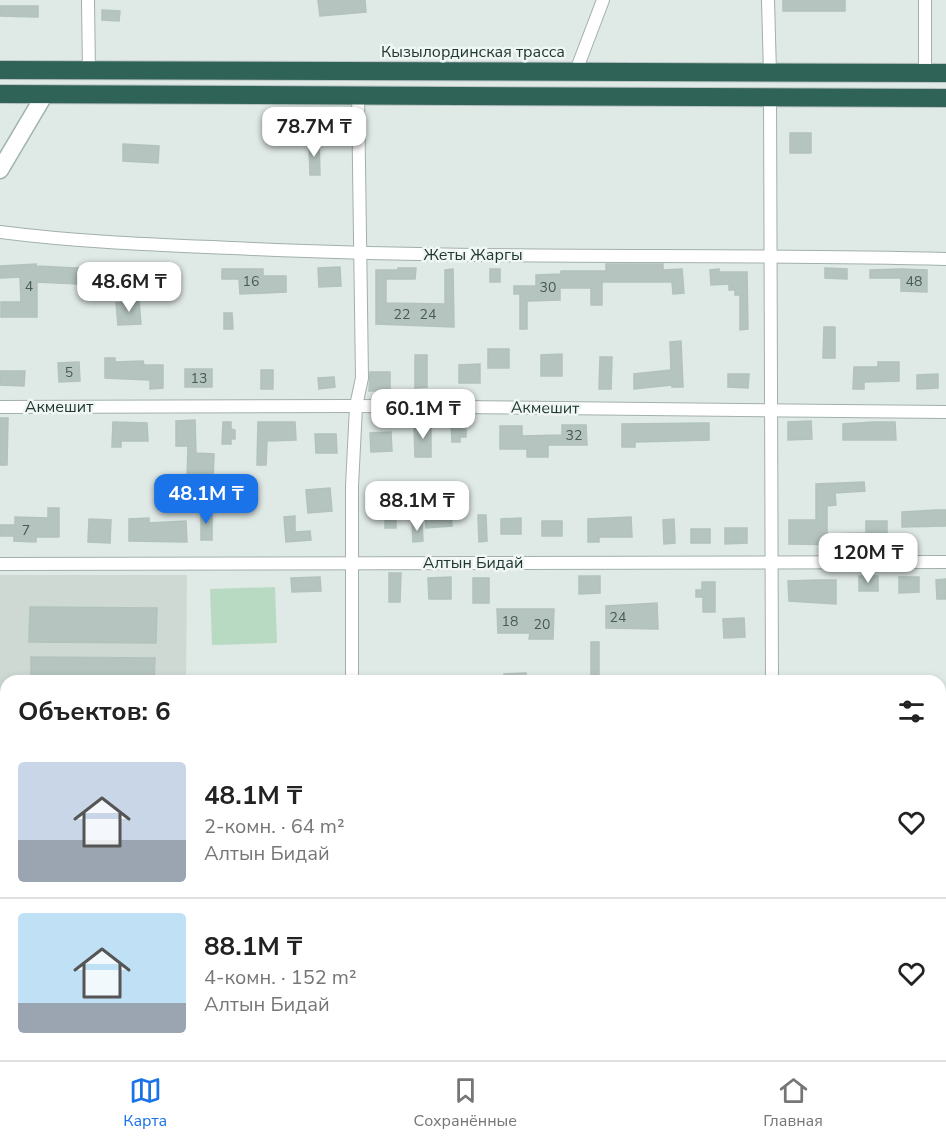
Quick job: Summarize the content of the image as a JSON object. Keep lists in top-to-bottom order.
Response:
{
  "streets": {
    "highway": ["Кызылординская трасса"],
    "street": ["Жеты Жаргы", "Акмешит", "Алтын Бидай"]
  },
  "house_numbers": [
    "16",
    "48",
    "4",
    "30",
    "22",
    "24",
    "5",
    "13",
    "32",
    "7",
    "24",
    "18",
    "20"
  ],
  "page": {
    "price": [
      "78.7M ₸",
      "48.6M ₸",
      "60.1M ₸",
      "48.1M ₸",
      "88.1M ₸",
      "120M ₸"
    ],
    "heading": "Объектов: 6",
    "list": [
      {
        "name": "48.1M ₸",
        "note": "2-комн. · 64 m² · Алтын Бидай"
      },
      {
        "name": "88.1M ₸",
        "note": "4-комн. · 152 m² · Алтын Бидай"
      }
    ],
    "tabs": ["Карта", "Сохранённые", "Главная"]
  }
}
